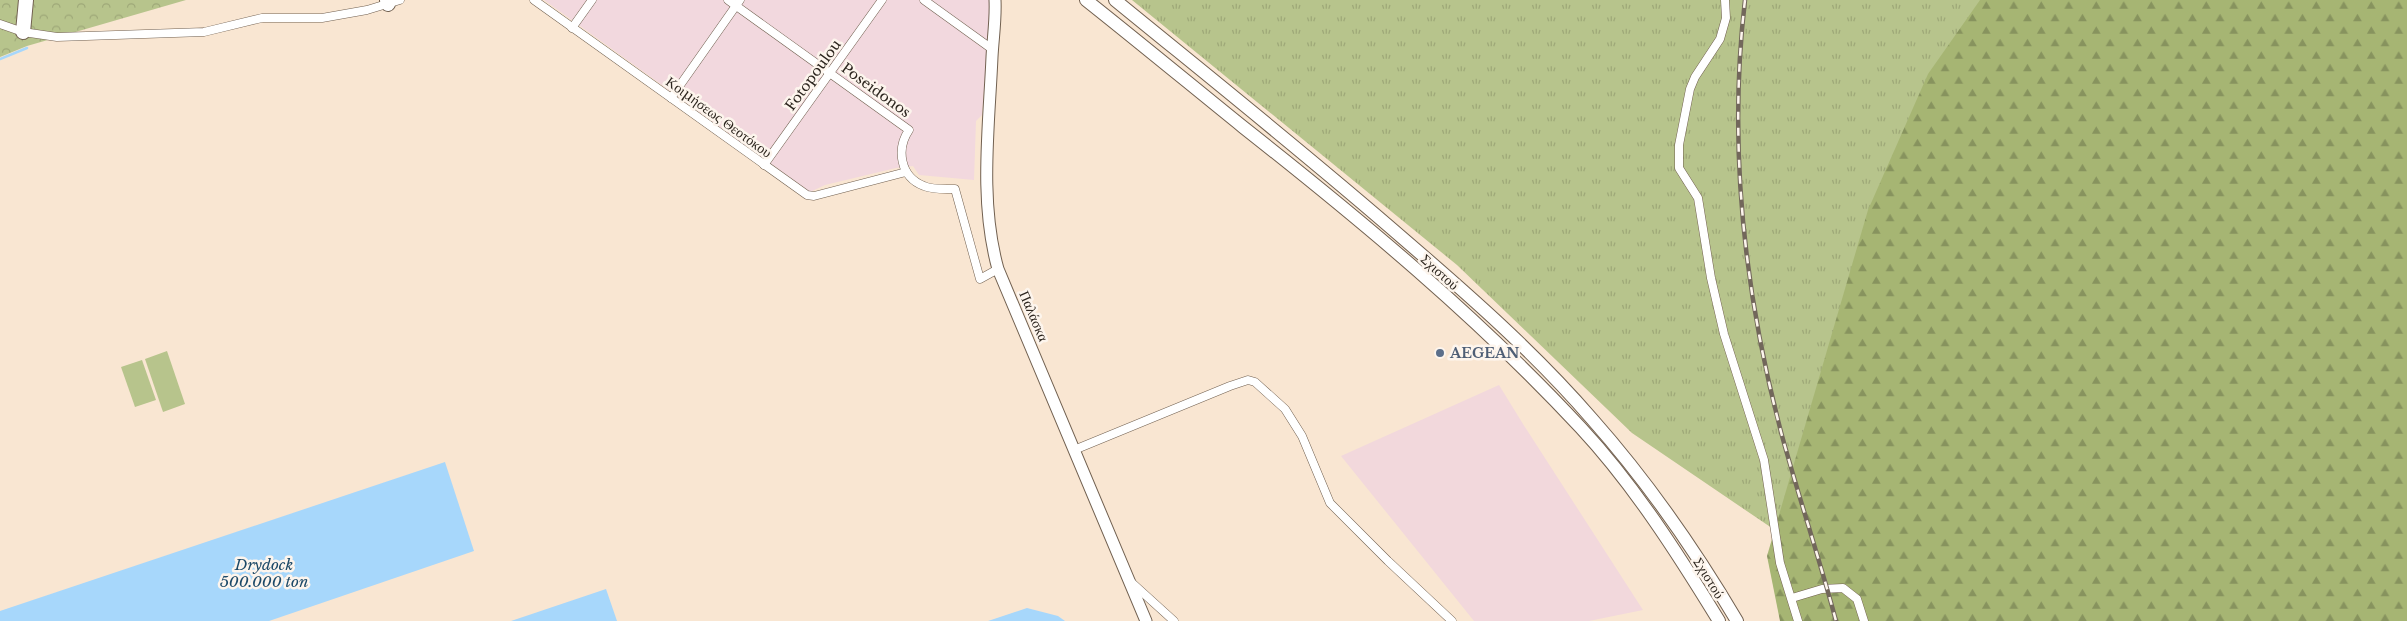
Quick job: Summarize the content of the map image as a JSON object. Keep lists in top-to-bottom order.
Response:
{
  "streets": {
    "main road": ["Σχιστού"],
    "street": [
      "Fotopoulou",
      "Poseidonos",
      "Κοιμήσεως Θεοτόκου",
      "Παλάσκα"
    ]
  },
  "crossings": [
    ["Fotopoulou", "Poseidonos"],
    ["Fotopoulou", "Κοιμήσεως Θεοτόκου"],
    ["Poseidonos", "Κοιμήσεως Θεοτόκου"]
  ],
  "water": ["Drydock 500.000 ton"],
  "places": ["AEGEAN"]
}
